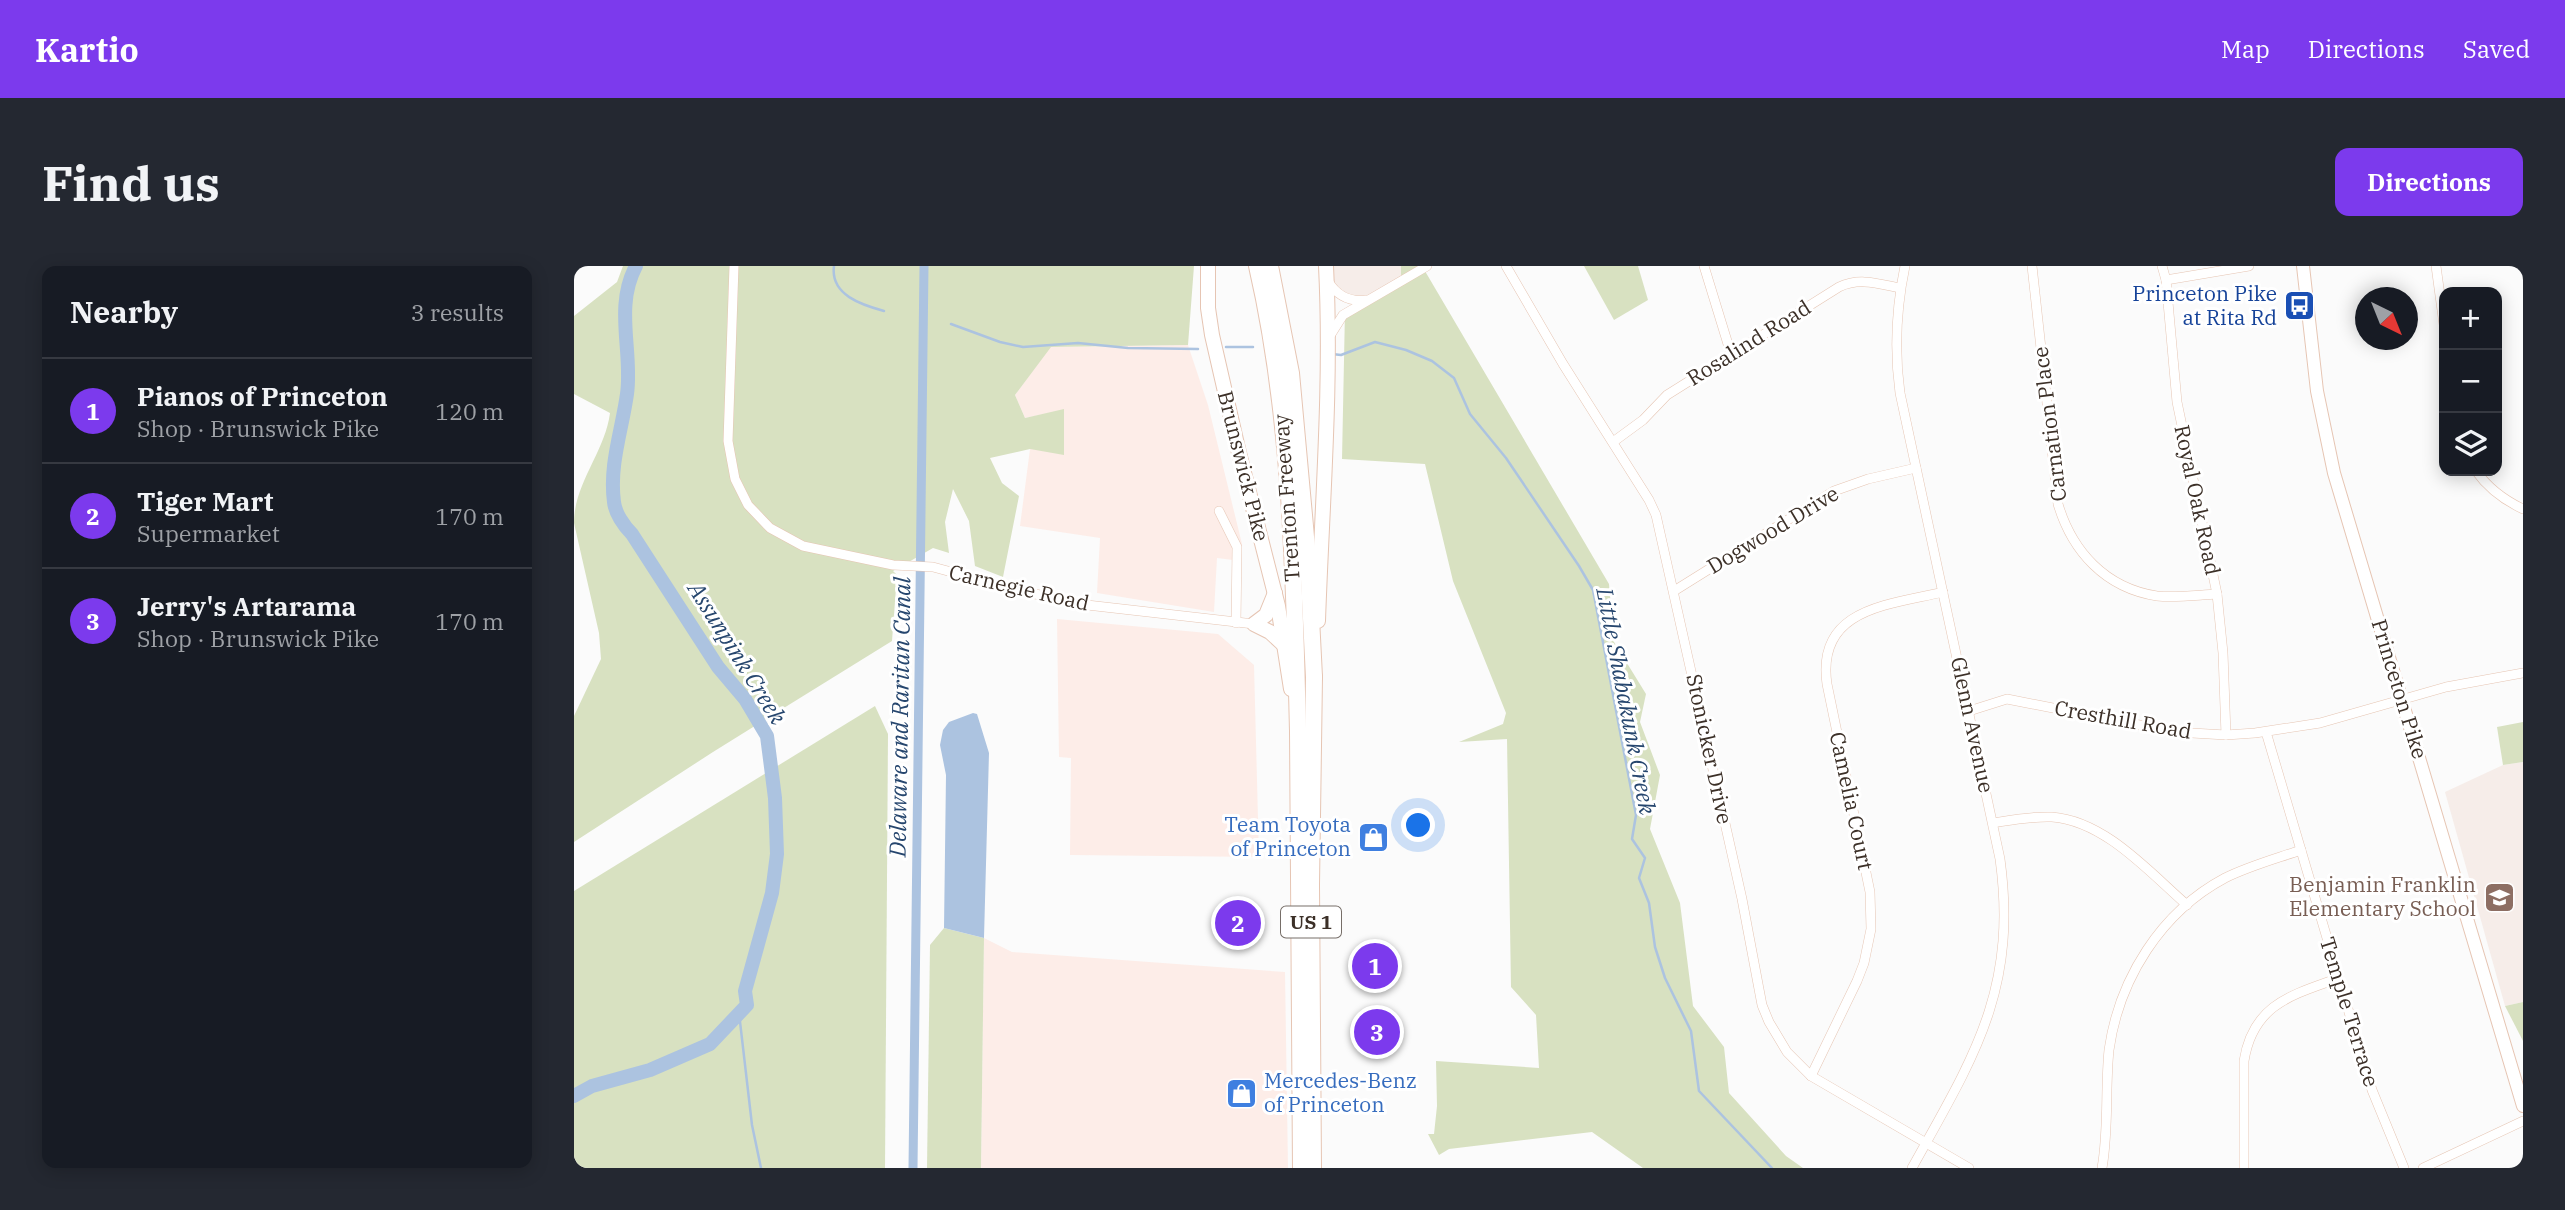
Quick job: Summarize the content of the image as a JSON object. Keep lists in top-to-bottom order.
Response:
{
  "streets": {
    "highway": ["Brunswick Pike", "Trenton Freeway", "US 1"],
    "main road": ["Princeton Pike"],
    "street": [
      "Rosalind Road",
      "Carnation Place",
      "Royal Oak Road",
      "Dogwood Drive",
      "Carnegie Road",
      "Cresthill Road",
      "Glenn Avenue",
      "Stonicker Drive",
      "Camelia Court",
      "Temple Terrace"
    ]
  },
  "crossings": [
    ["Rosalind Road", "Glenn Avenue"],
    ["Rosalind Road", "Stonicker Drive"],
    ["Carnation Place", "Royal Oak Road"],
    ["Brunswick Pike", "Trenton Freeway"],
    ["Trenton Freeway", "US 1"],
    ["Royal Oak Road", "Cresthill Road"],
    ["Dogwood Drive", "Glenn Avenue"],
    ["Dogwood Drive", "Stonicker Drive"],
    ["Princeton Pike", "Cresthill Road"],
    ["Cresthill Road", "Glenn Avenue"],
    ["Cresthill Road", "Temple Terrace"],
    ["Glenn Avenue", "Stonicker Drive"],
    ["Glenn Avenue", "Camelia Court"],
    ["Stonicker Drive", "Camelia Court"]
  ],
  "water": ["Assunpink Creek", "Little Shabakunk Creek", "Delaware and Raritan Canal"],
  "places": {
    "bus stop": ["Princeton Pike at Rita Rd"],
    "shop": ["Team Toyota of Princeton", "Mercedes-Benz of Princeton"],
    "school or university": ["Benjamin Franklin Elementary School"]
  },
  "north": "bottom right",
  "page": {
    "header": "Kartio",
    "nav": ["Map", "Directions", "Saved"],
    "buttons": "Directions",
    "title": "Find us",
    "heading": ["Nearby", "3 results"],
    "map_buttons": ["+", "−"],
    "list": [
      {
        "mark": "1",
        "name": "Pianos of Princeton",
        "note": "Shop · Brunswick Pike",
        "value": "120 m"
      },
      {
        "mark": "2",
        "name": "Tiger Mart",
        "note": "Supermarket",
        "value": "170 m"
      },
      {
        "mark": "3",
        "name": "Jerry's Artarama",
        "note": "Shop · Brunswick Pike",
        "value": "170 m"
      }
    ],
    "pins": ["2", "1", "3"]
  }
}
